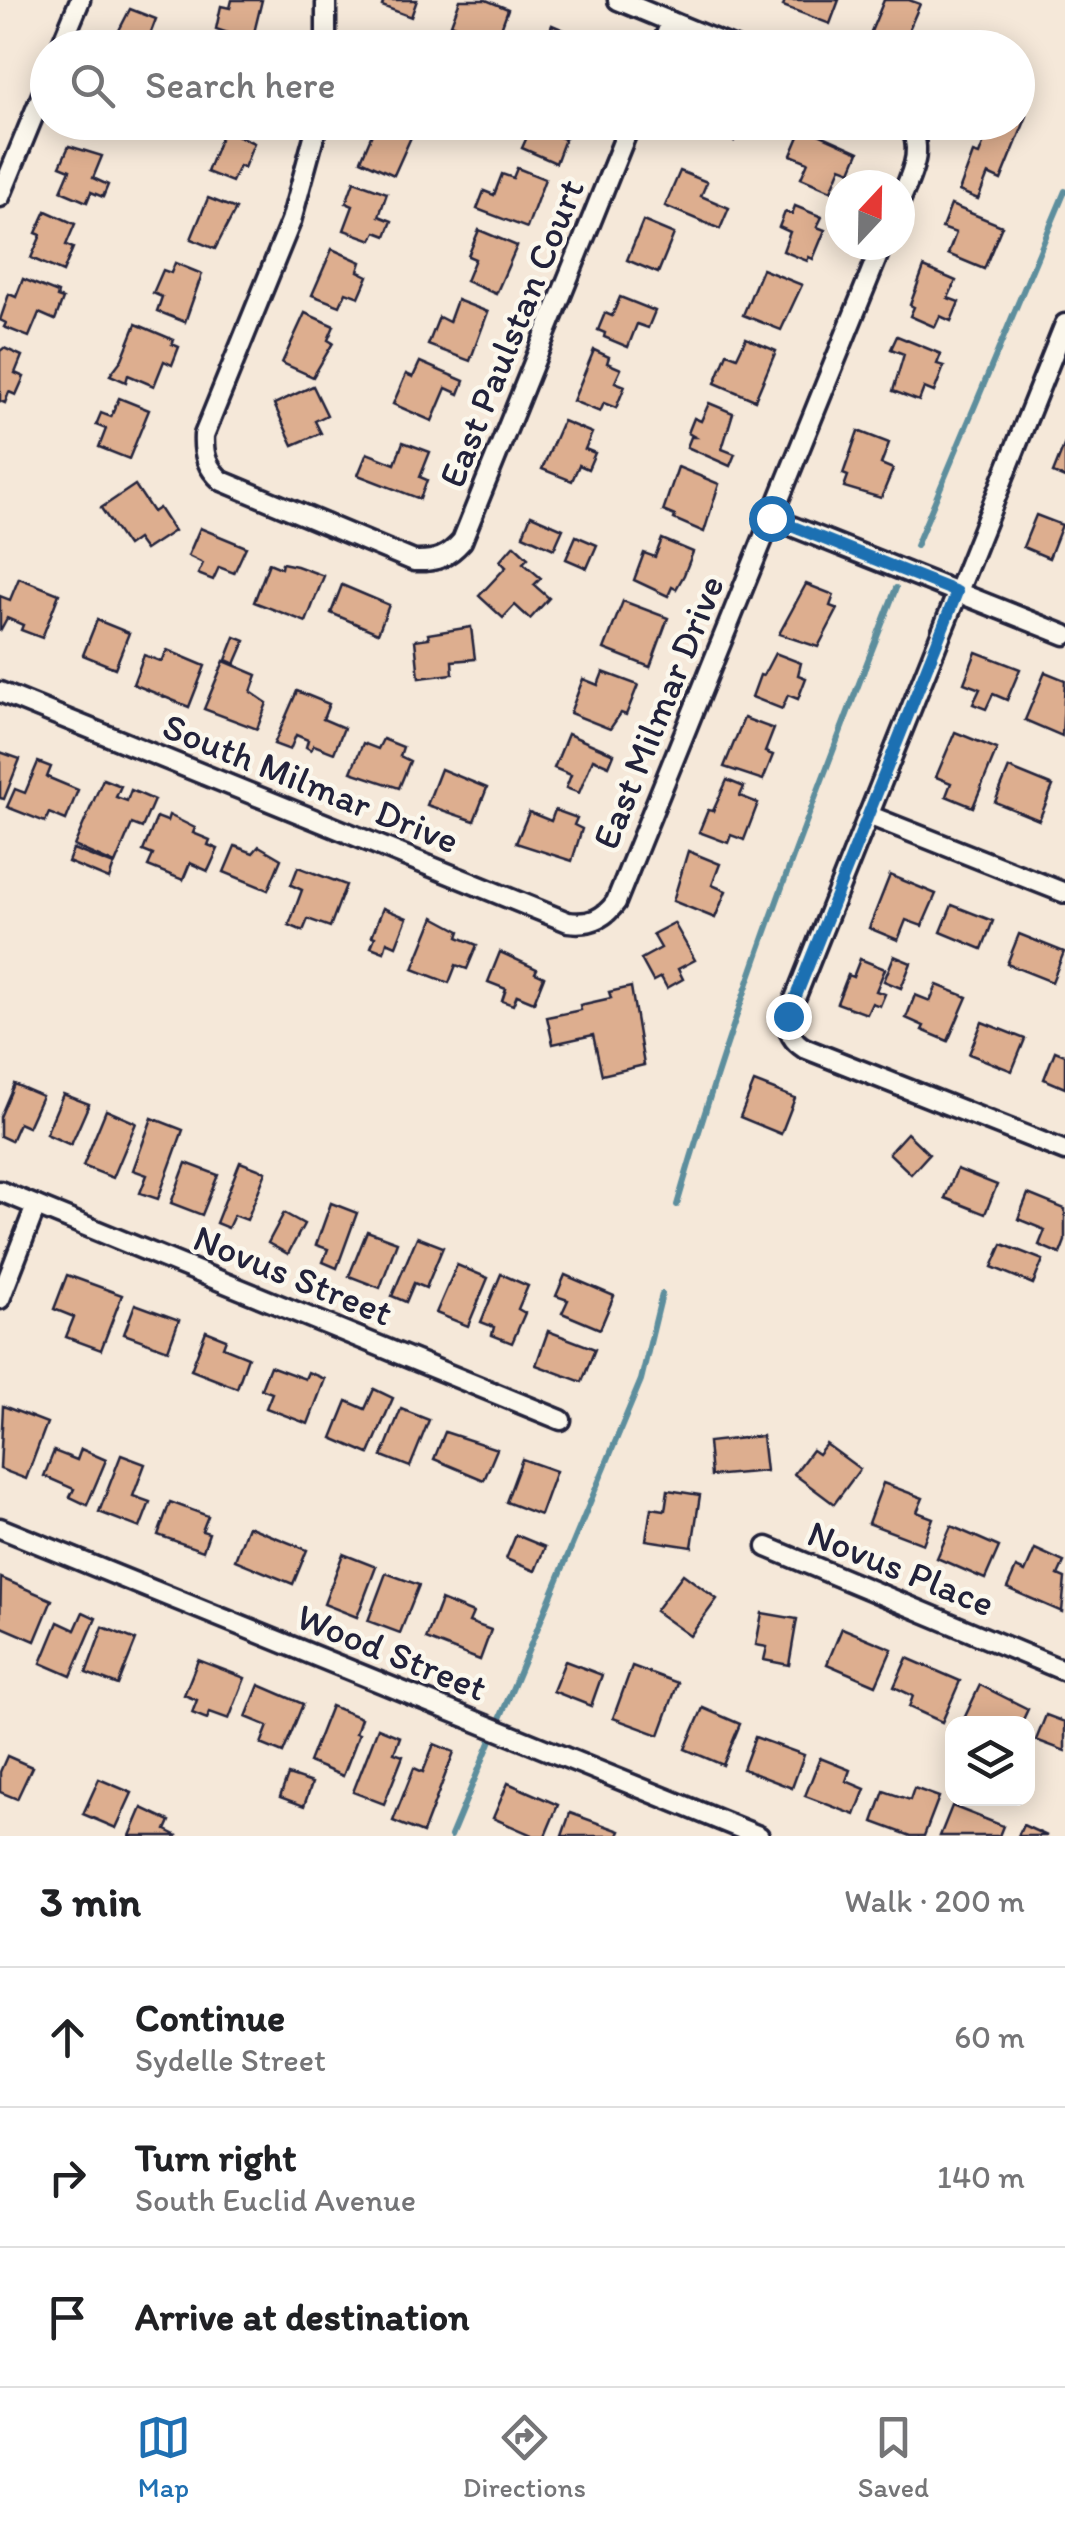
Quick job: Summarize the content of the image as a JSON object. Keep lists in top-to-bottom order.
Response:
{
  "streets": {
    "street": [
      "East Paulstan Court",
      "East Milmar Drive",
      "South Milmar Drive",
      "Novus Street",
      "Novus Place",
      "Wood Street"
    ]
  },
  "crossings": [
    ["East Milmar Drive", "South Milmar Drive"]
  ],
  "north": "top",
  "page": {
    "search": "Search here",
    "heading": ["3 min", "Walk · 200 m"],
    "list": [
      ["Continue", "Sydelle Street", "60 m"],
      ["Turn right", "South Euclid Avenue", "140 m"],
      "Arrive at destination"
    ],
    "nav": ["Map", "Directions", "Saved"]
  }
}
